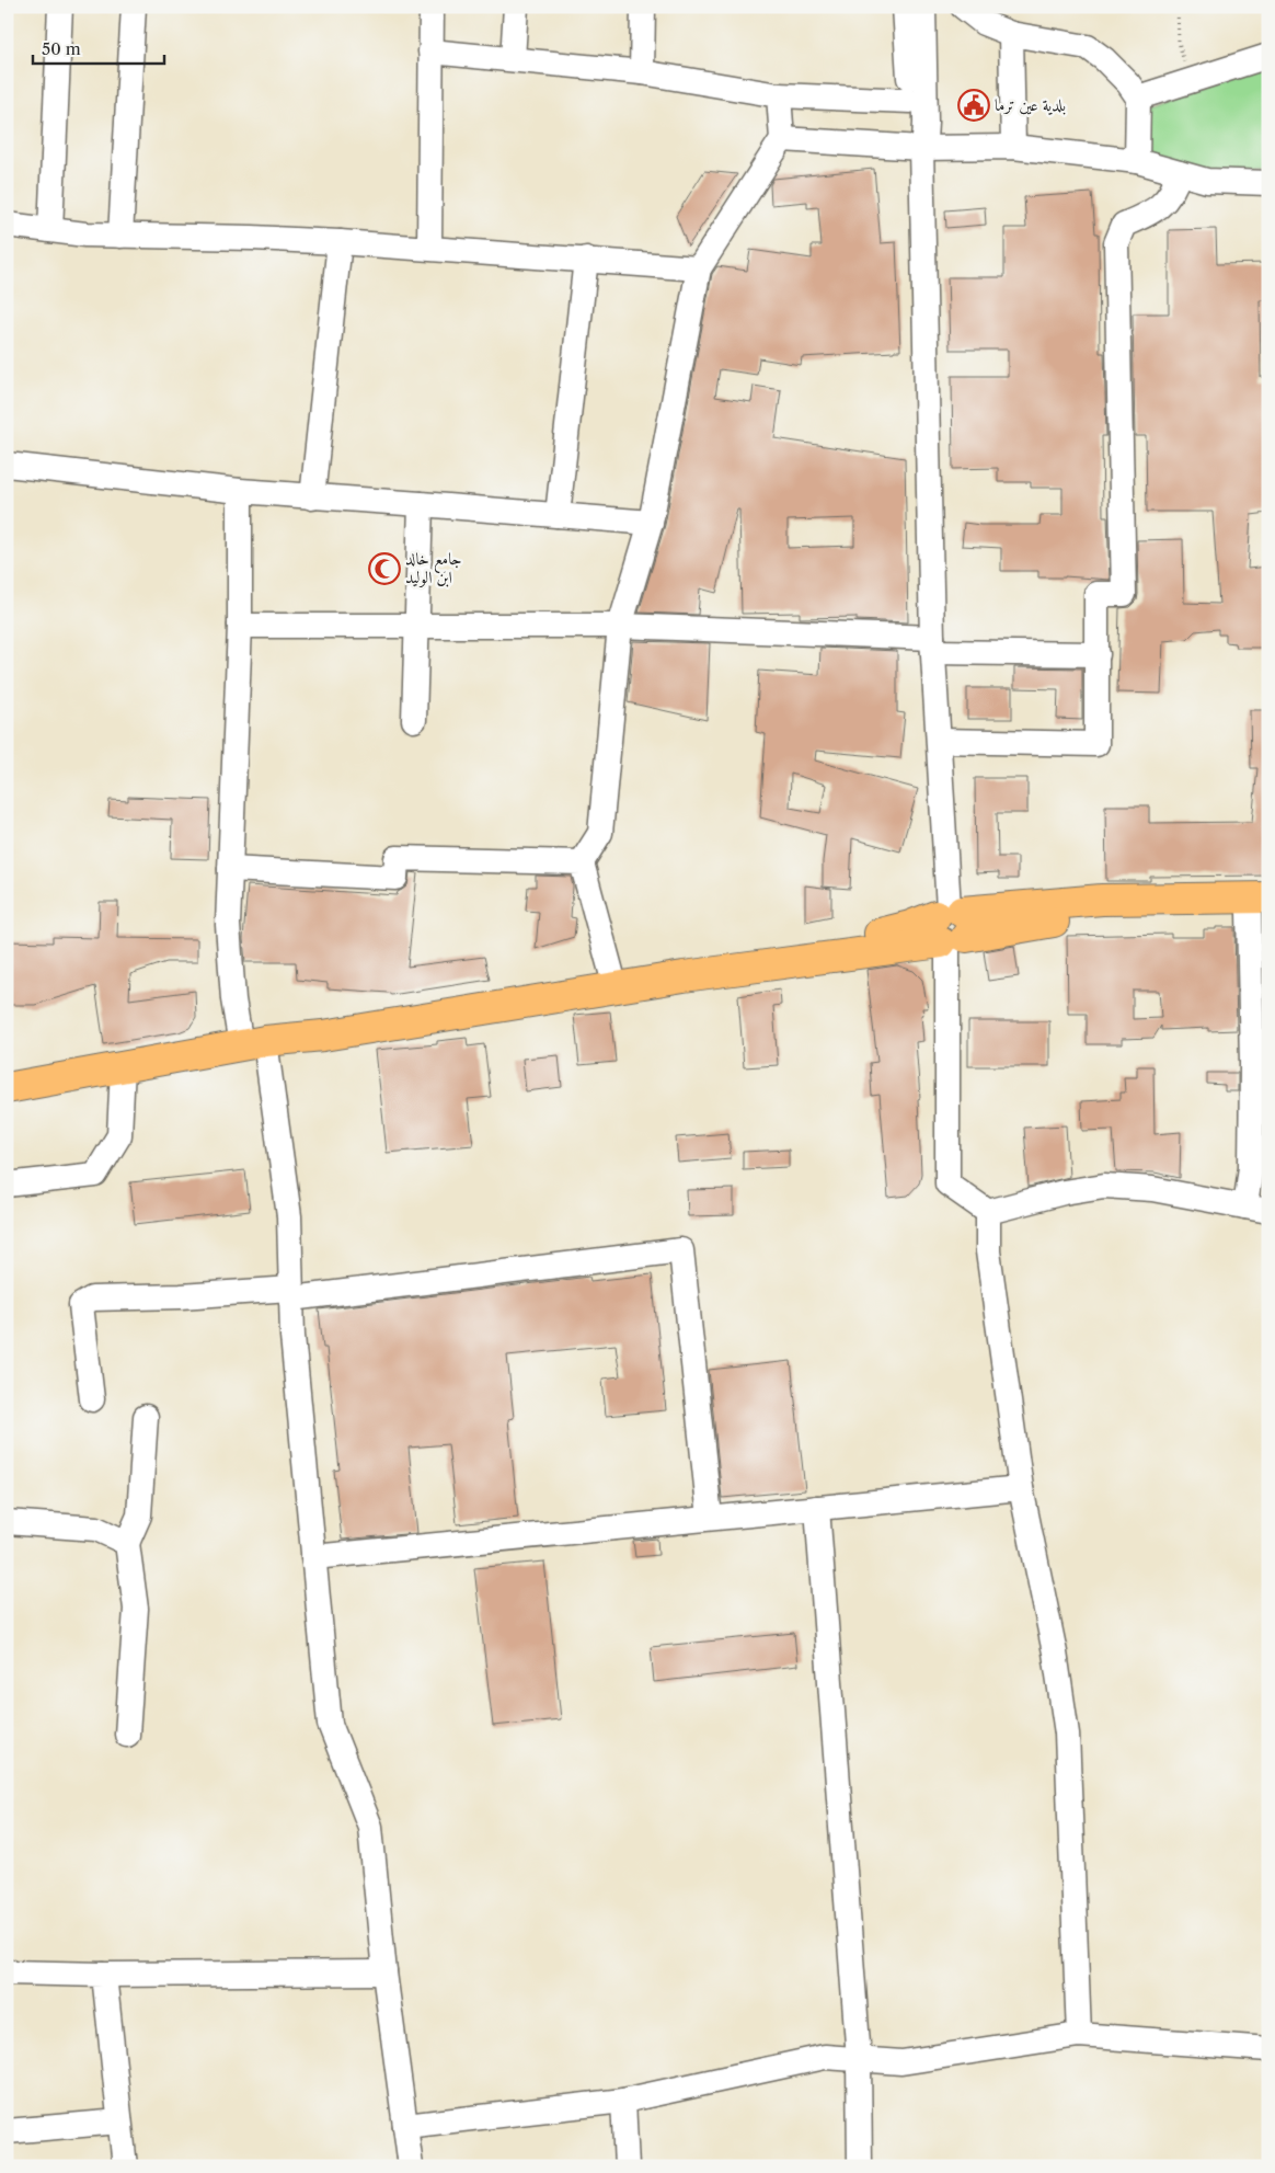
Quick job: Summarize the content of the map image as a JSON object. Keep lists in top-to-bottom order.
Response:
{
  "places": {
    "public building": ["بلدية عين ترما"],
    "mosque": ["جامع خالد ابن الوليد"]
  },
  "scale_bar": "50 m"
}
